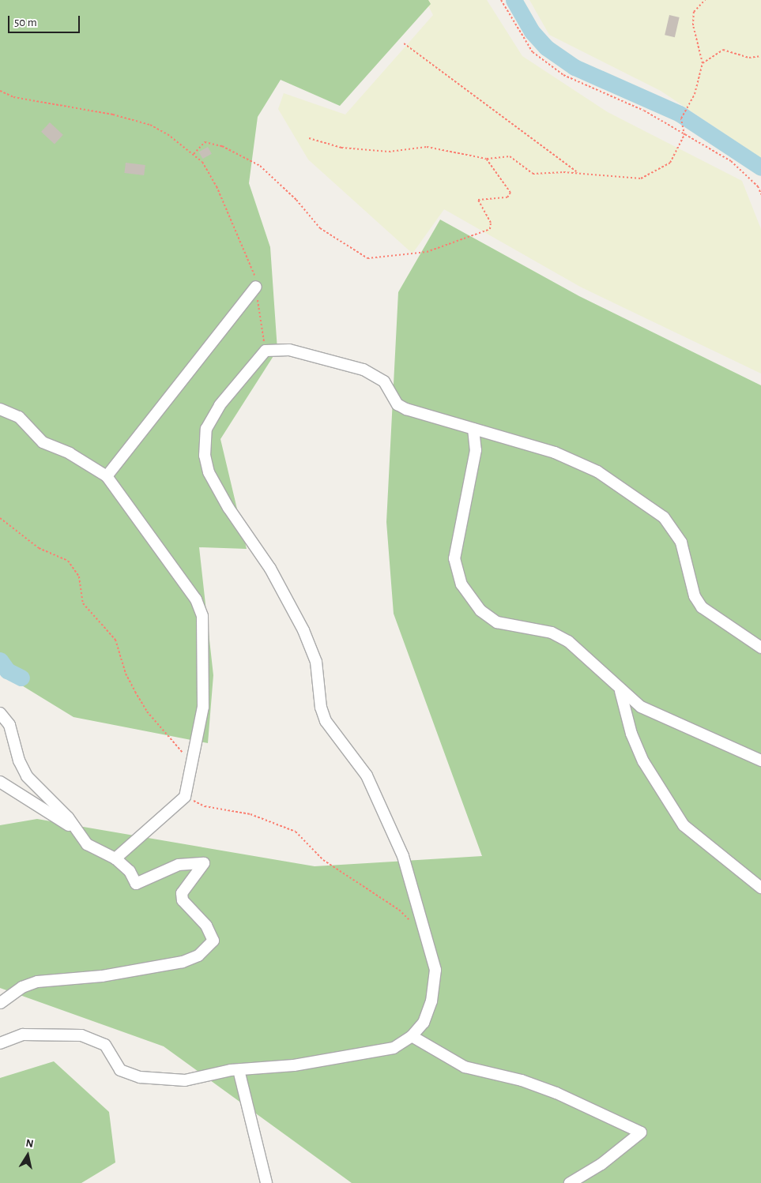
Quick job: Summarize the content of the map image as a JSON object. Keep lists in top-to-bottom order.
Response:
{
  "scale_bar": "50 m",
  "north": "top"
}
